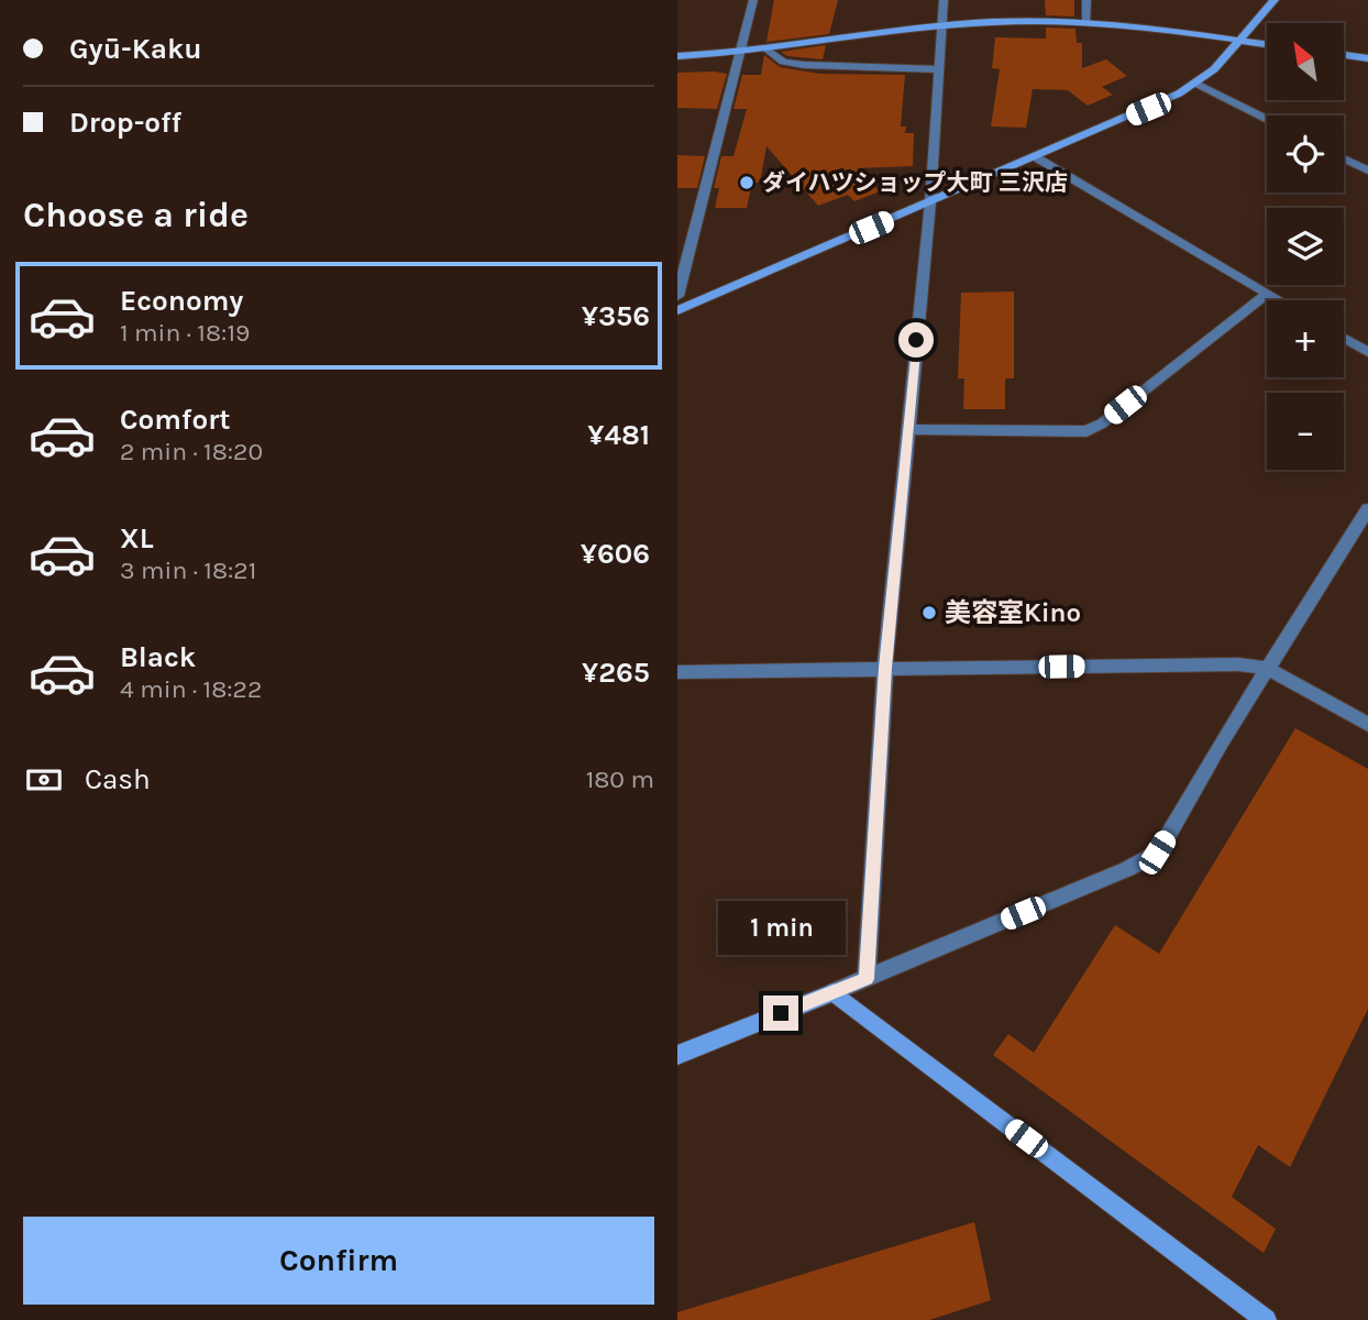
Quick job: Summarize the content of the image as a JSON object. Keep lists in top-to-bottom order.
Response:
{
  "places": ["ダイハツショップ大町 三沢店", "美容室Kino"],
  "north": "top left",
  "page": {
    "banner": ["Gyū-Kaku", "Drop-off"],
    "map_buttons": ["+", "−"],
    "heading": "Choose a ride",
    "list": [
      {
        "name": "Economy",
        "note": "1 min · 18:19",
        "value": "¥356"
      },
      {
        "name": "Comfort",
        "note": "2 min · 18:20",
        "value": "¥481"
      },
      {
        "name": "XL",
        "note": "3 min · 18:21",
        "value": "¥606"
      },
      {
        "name": "Black",
        "note": "4 min · 18:22",
        "value": "¥265"
      }
    ],
    "pay": ["Cash", "180 m"],
    "bubble": "1 min",
    "buttons": "Confirm"
  }
}
